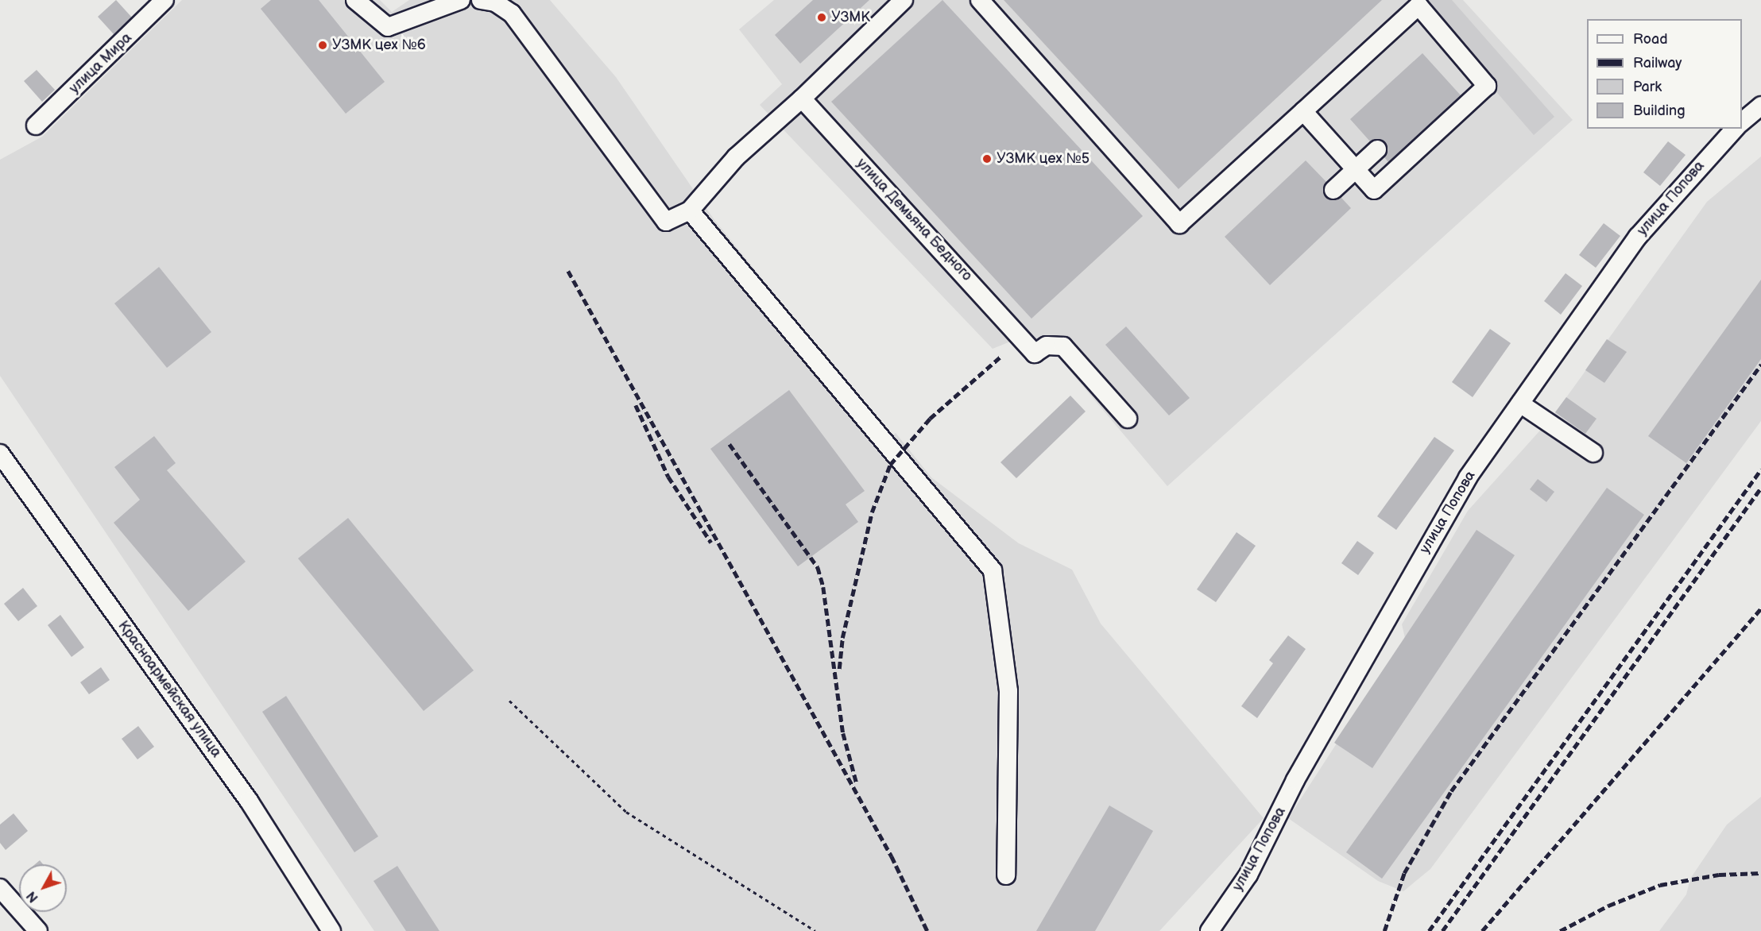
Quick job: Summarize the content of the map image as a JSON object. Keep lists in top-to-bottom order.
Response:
{
  "streets": {
    "street": [
      "улица Мира",
      "улица Попова",
      "улица Демьяна Бедного",
      "Красноармейская улица"
    ]
  },
  "places": ["УЗМК", "УЗМК цех №6", "УЗМК цех №5"],
  "legend": [
    "Road",
    "Railway",
    "Park",
    "Building"
  ],
  "north": "bottom left"
}
